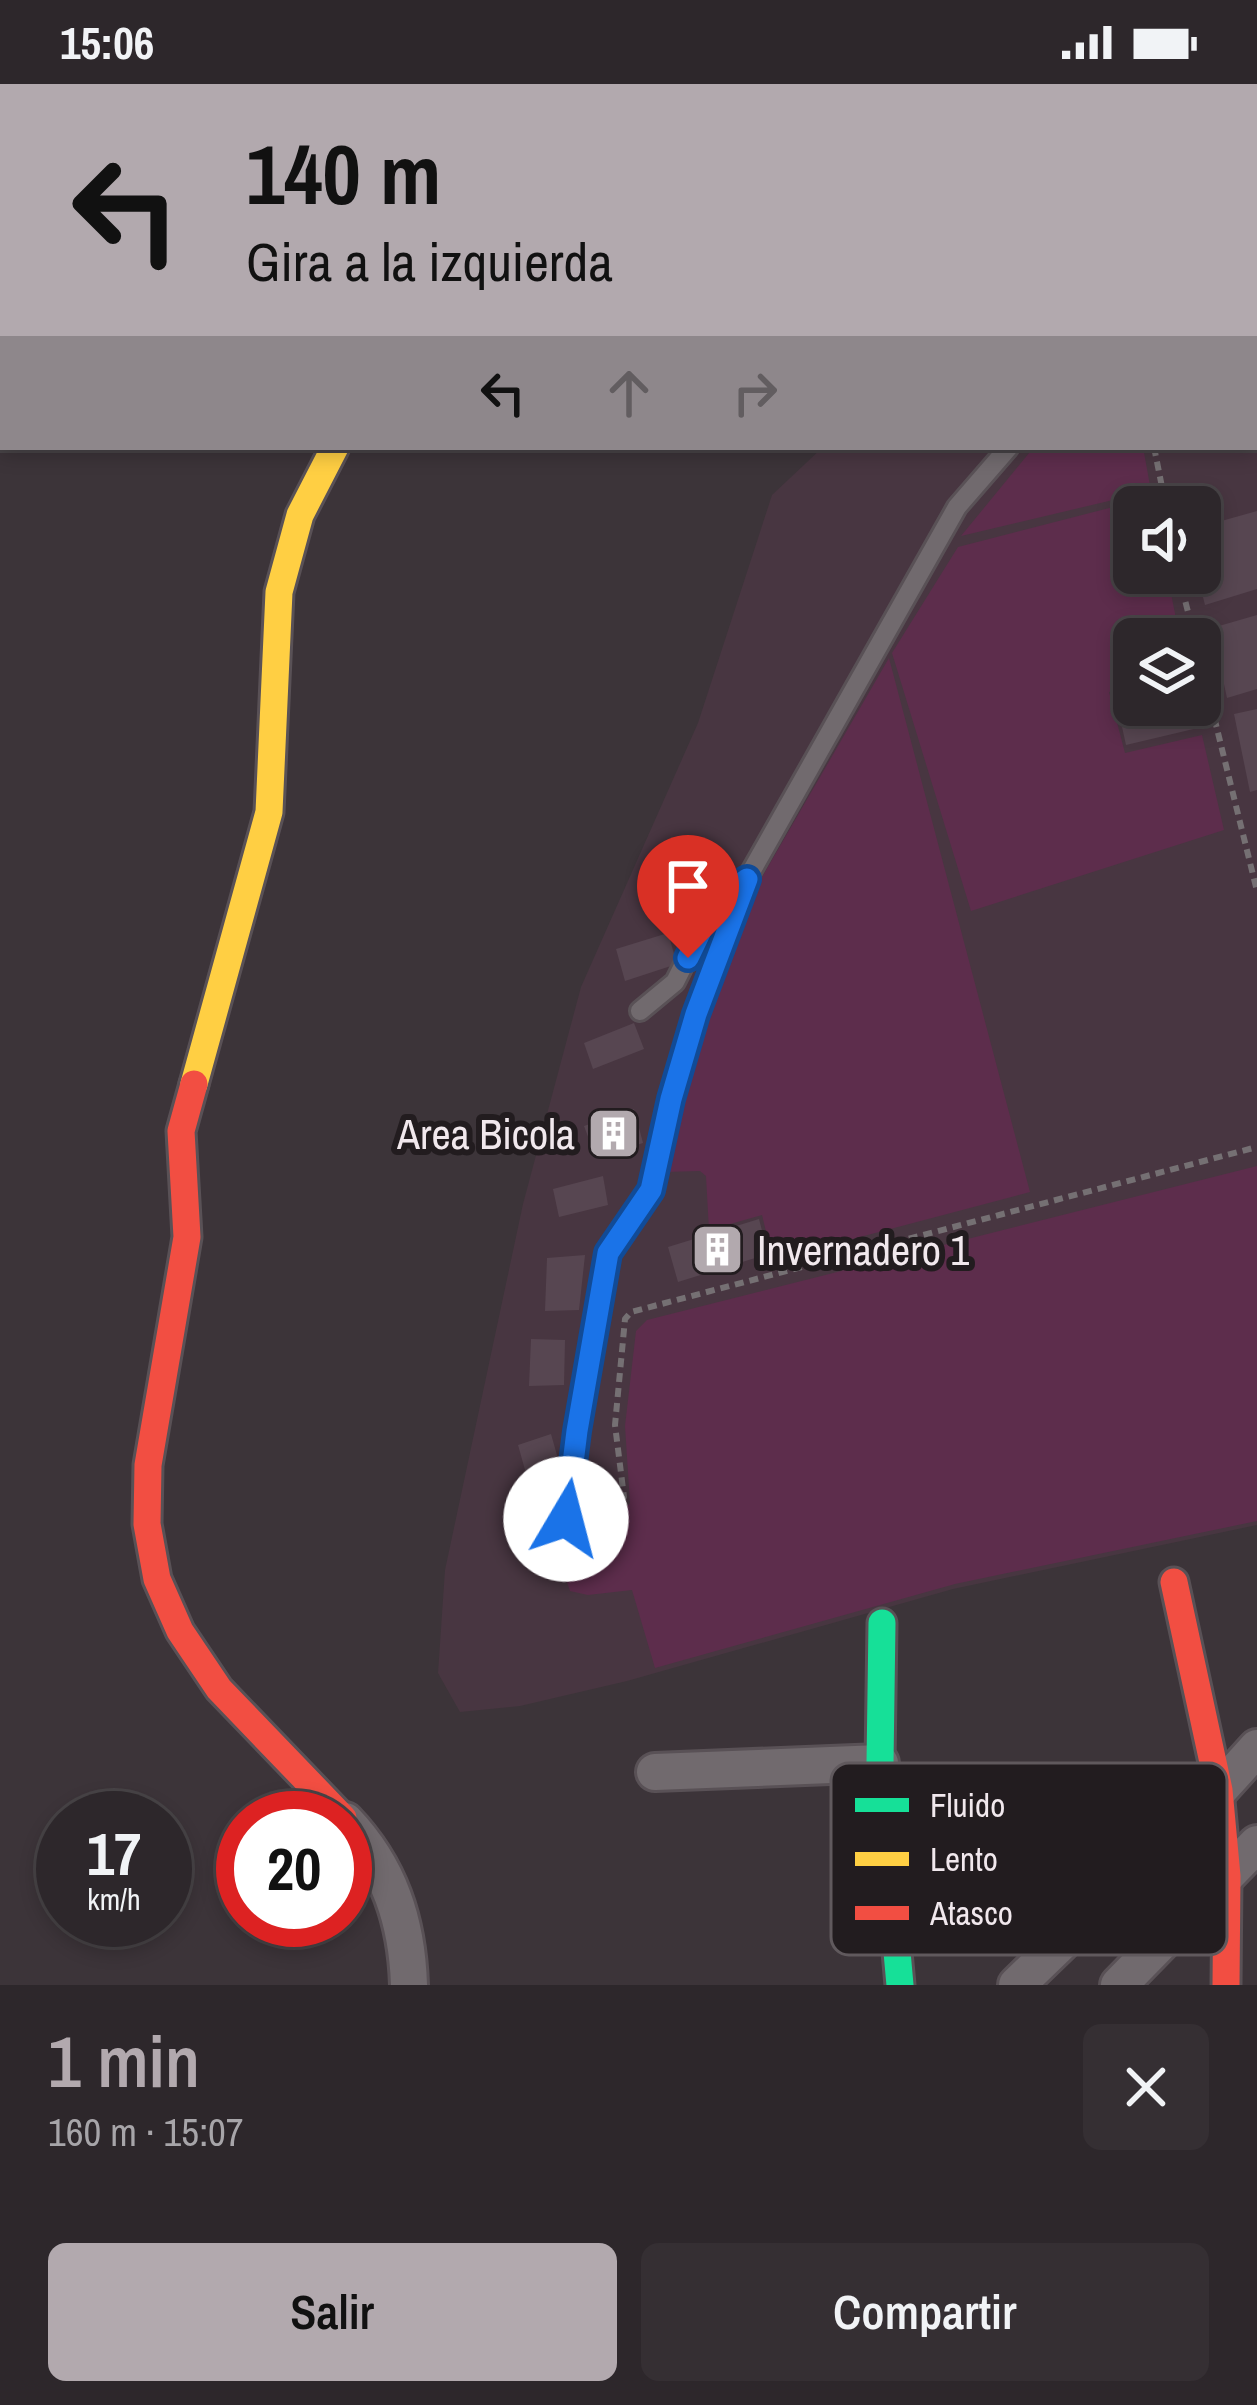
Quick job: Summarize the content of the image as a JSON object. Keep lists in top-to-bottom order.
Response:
{
  "places": {
    "building": ["Area Bicola", "Invernadero 1"]
  },
  "legend": ["Fluido", "Lento", "Atasco"],
  "page": {
    "status": "15:06",
    "turn": ["140 m", "Gira a la izquierda"],
    "speed": "17 km/h",
    "limit": "20",
    "heading": ["1 min", "160 m · 15:07"],
    "buttons": ["Salir", "Compartir"]
  }
}
